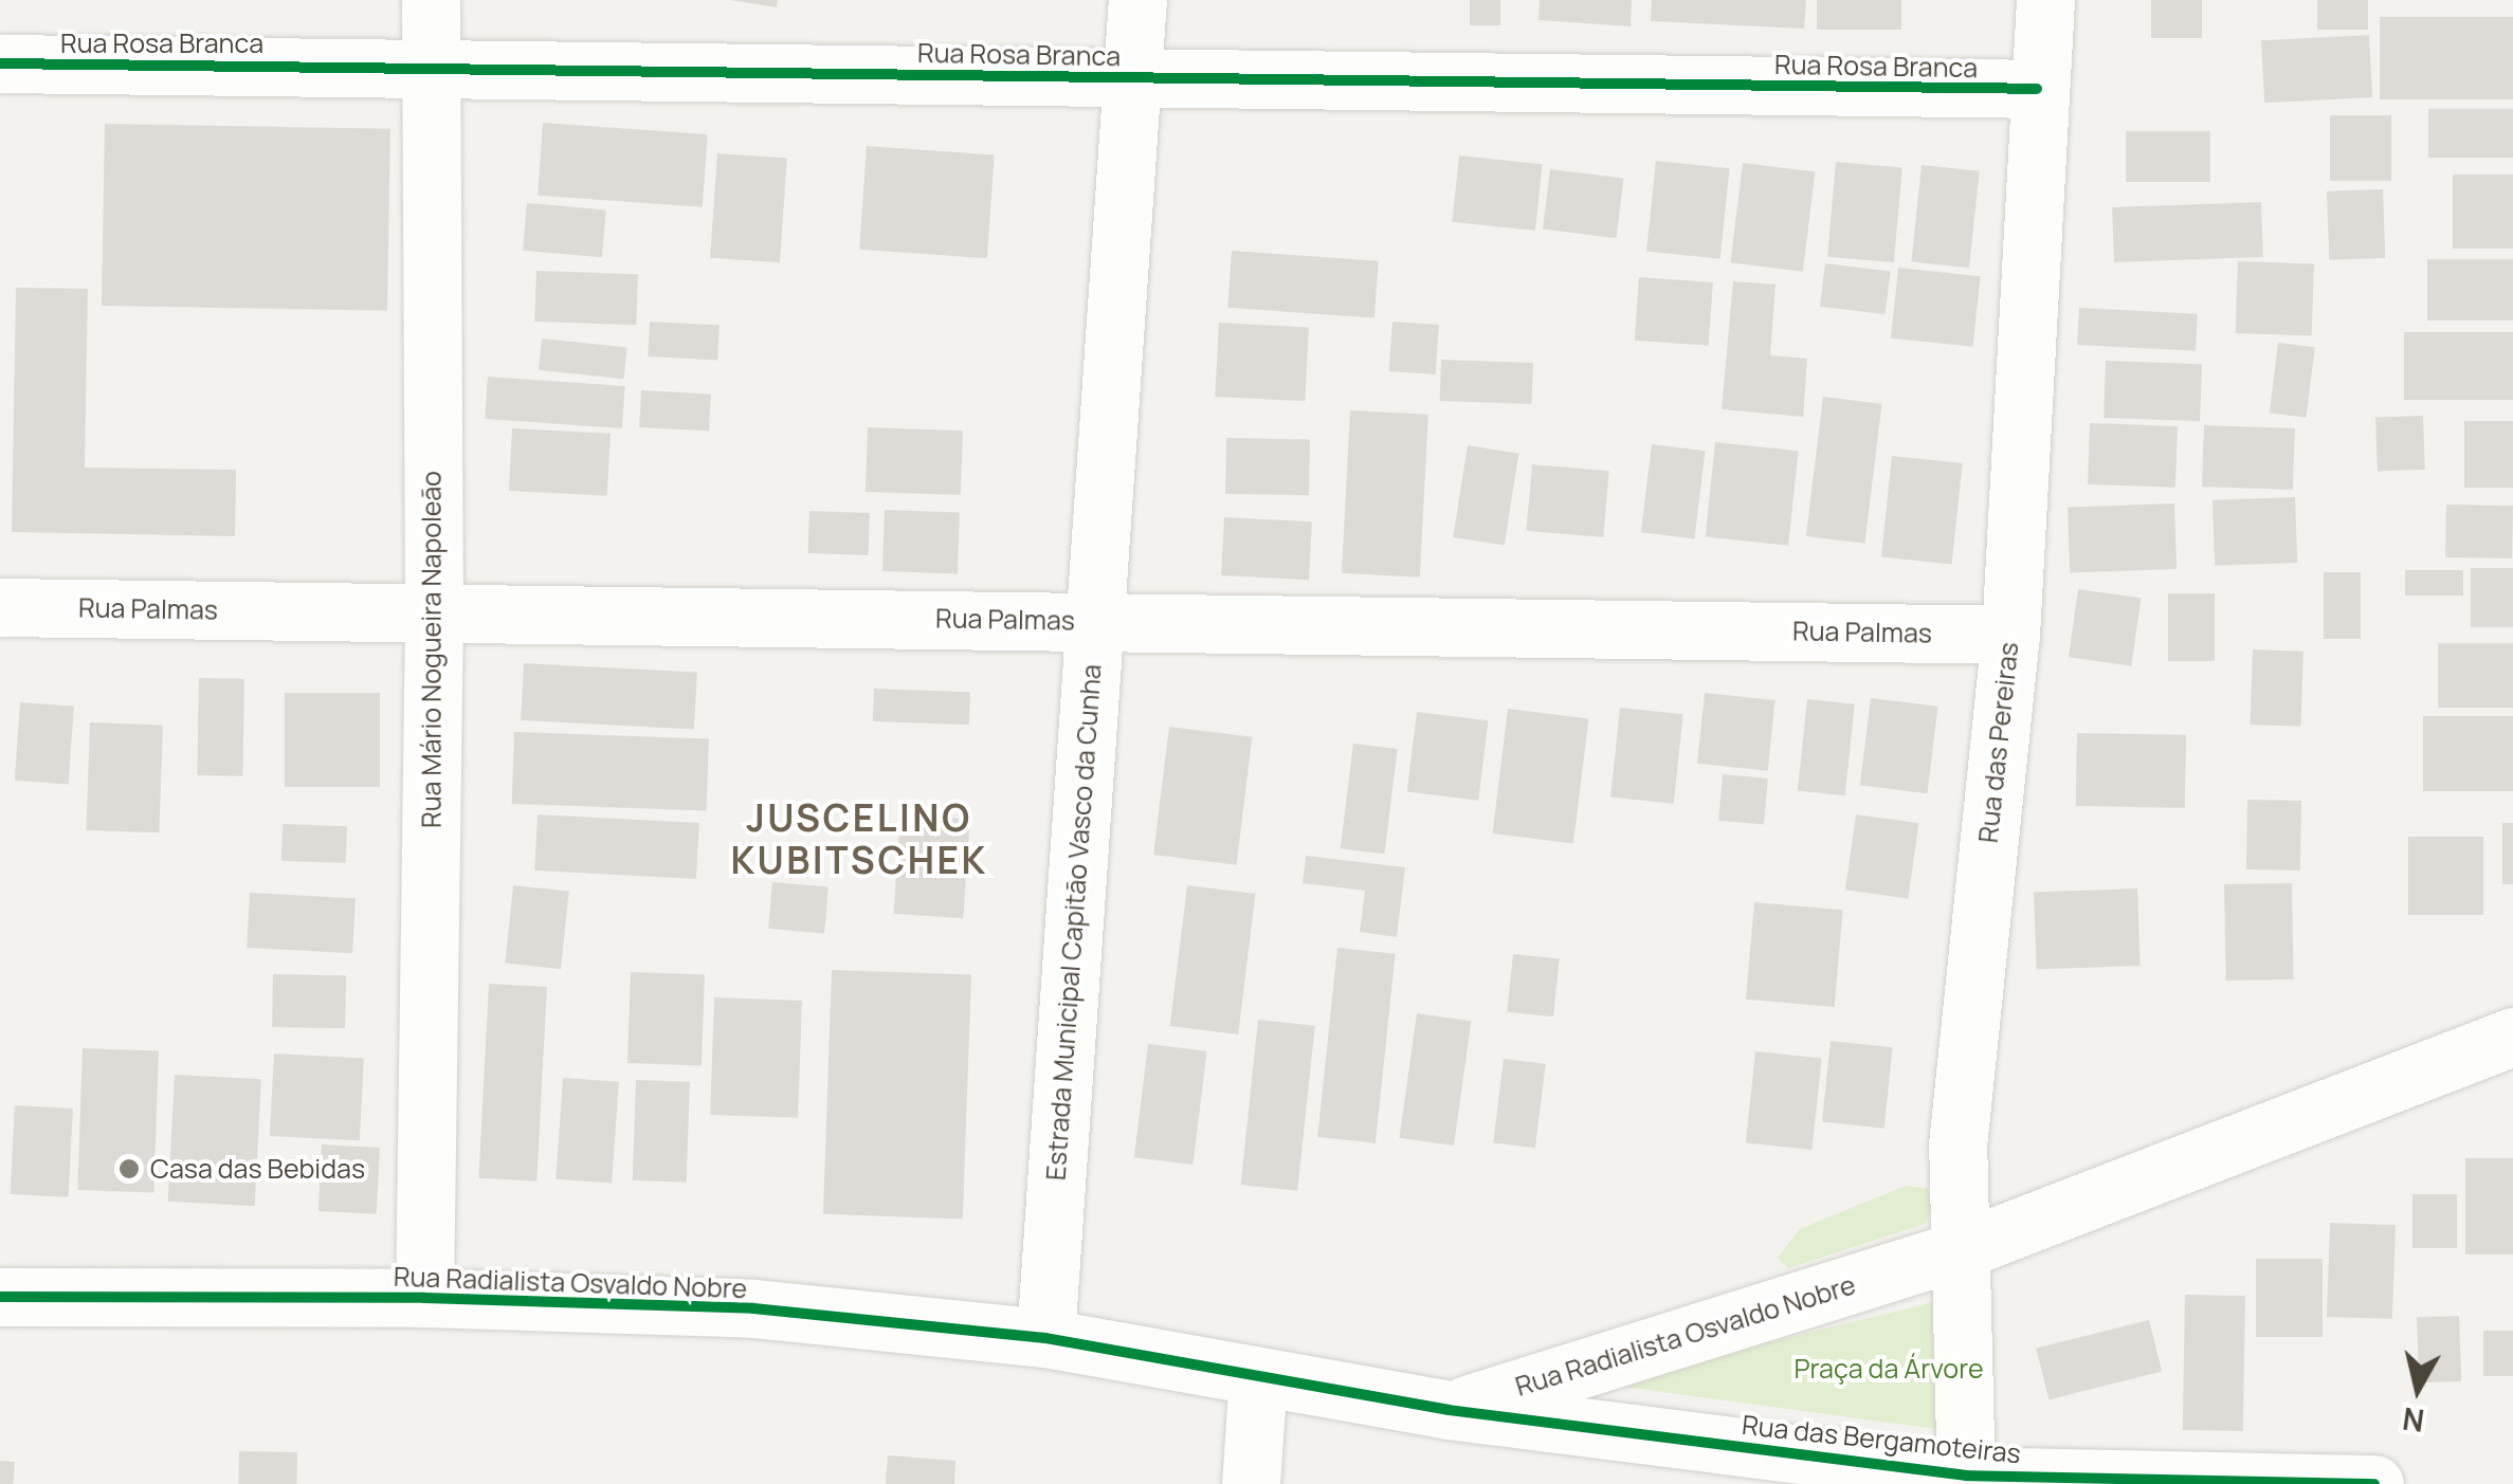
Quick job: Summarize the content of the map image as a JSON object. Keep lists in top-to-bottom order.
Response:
{
  "streets": {
    "street": [
      "Rua Rosa Branca",
      "Rua Palmas",
      "Rua Mário Nogueira Napoleão",
      "Rua das Pereiras",
      "Estrada Municipal Capitão Vasco da Cunha",
      "Rua Radialista Osvaldo Nobre",
      "Rua das Bergamoteiras"
    ]
  },
  "crossings": [
    ["Rua Rosa Branca", "Rua Mário Nogueira Napoleão"],
    ["Rua Rosa Branca", "Rua das Pereiras"],
    ["Rua Rosa Branca", "Estrada Municipal Capitão Vasco da Cunha"],
    ["Rua Palmas", "Rua Mário Nogueira Napoleão"],
    ["Rua Palmas", "Rua das Pereiras"],
    ["Rua Palmas", "Estrada Municipal Capitão Vasco da Cunha"],
    ["Rua Mário Nogueira Napoleão", "Rua Radialista Osvaldo Nobre"],
    ["Rua das Pereiras", "Rua Radialista Osvaldo Nobre"],
    ["Rua das Pereiras", "Rua das Bergamoteiras"],
    ["Estrada Municipal Capitão Vasco da Cunha", "Rua Radialista Osvaldo Nobre"],
    ["Rua Radialista Osvaldo Nobre", "Rua das Bergamoteiras"]
  ],
  "districts": ["JUSCELINO KUBITSCHEK"],
  "parks": ["Praça da Árvore"],
  "places": ["Casa das Bebidas"],
  "north": "bottom"
}
